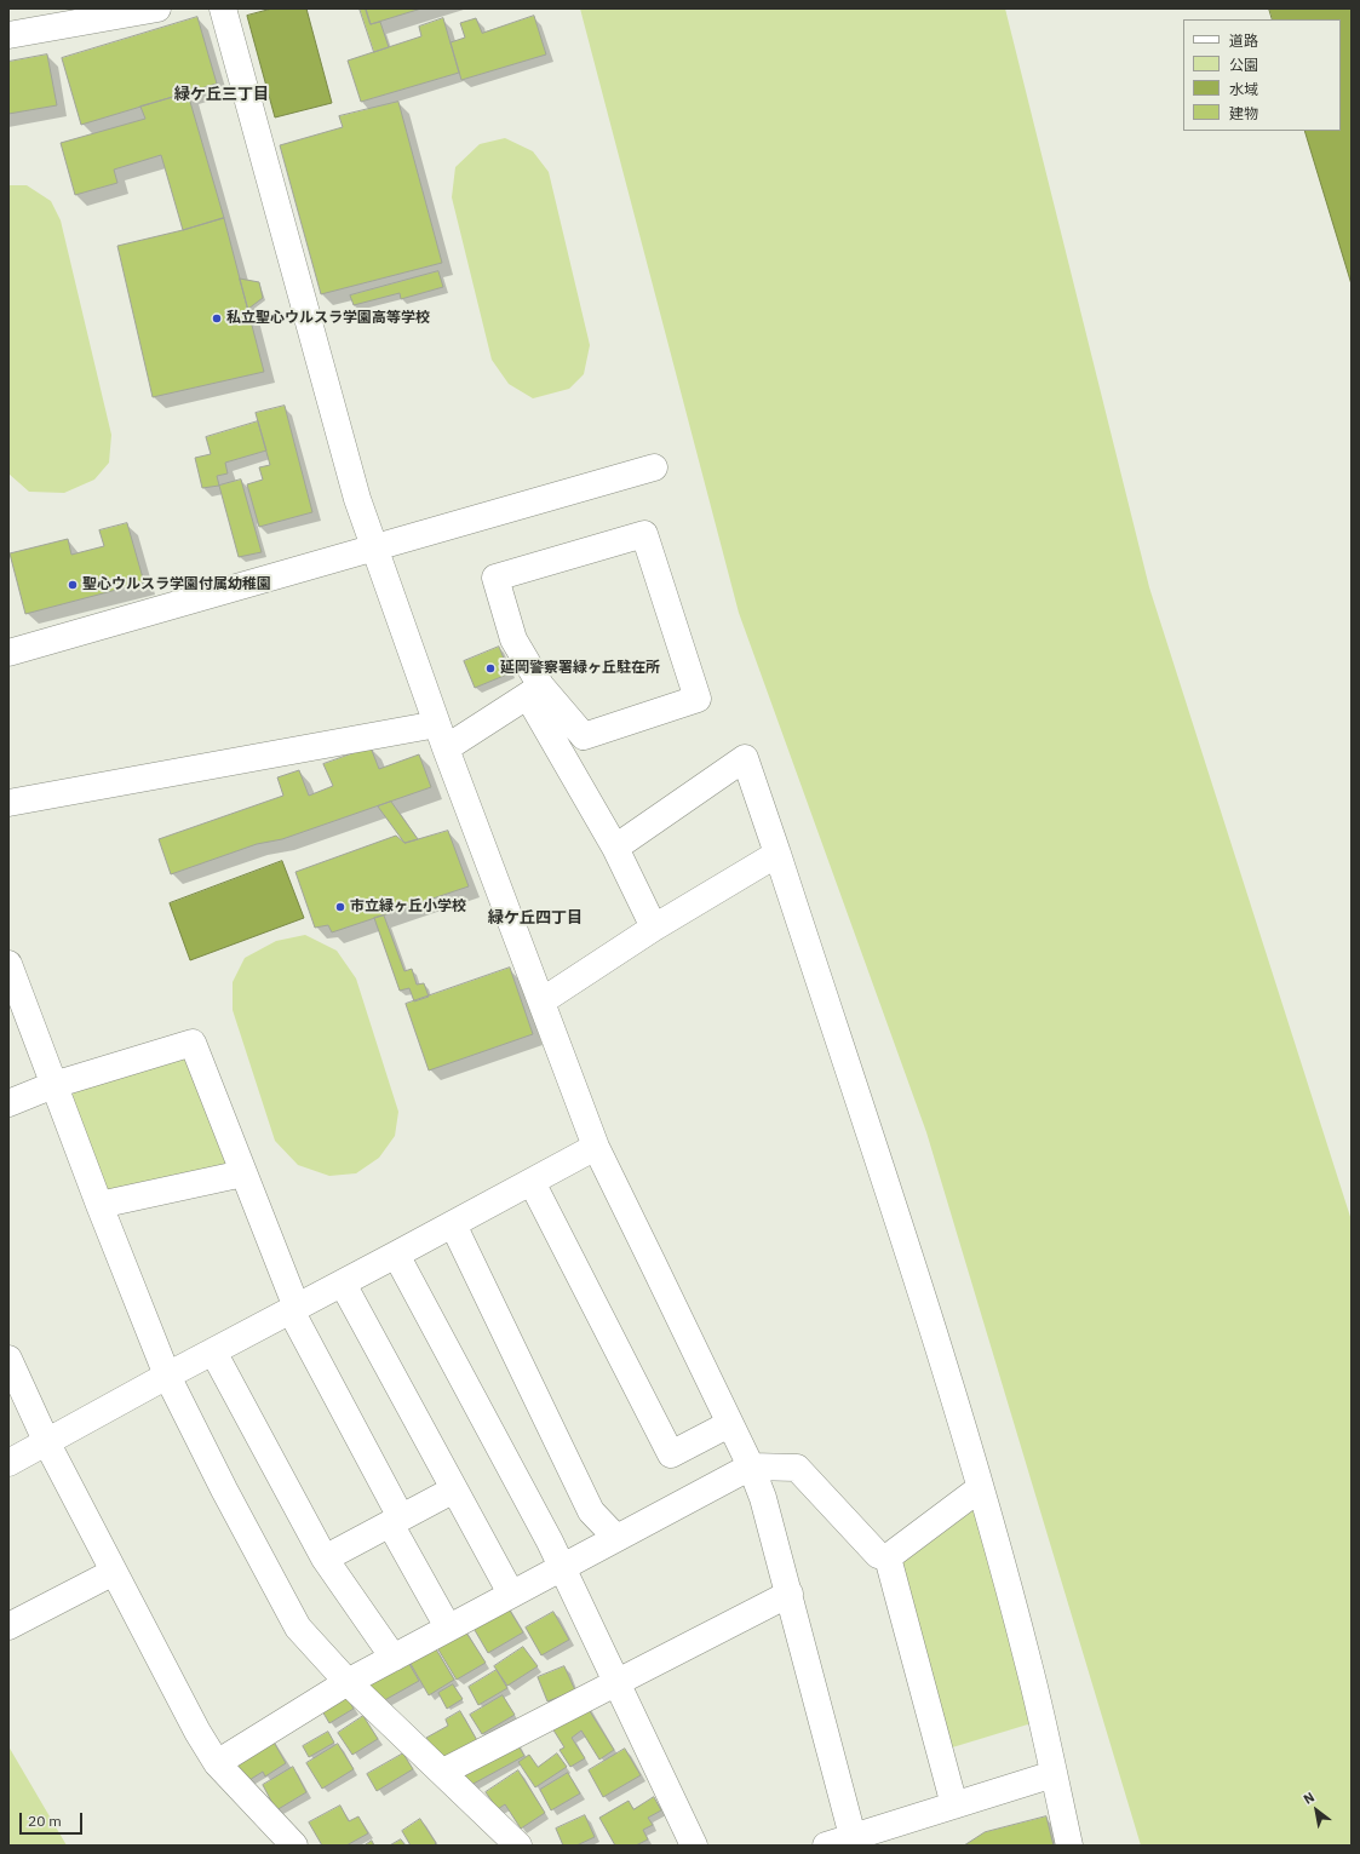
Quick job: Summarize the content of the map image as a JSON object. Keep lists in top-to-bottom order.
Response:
{
  "districts": ["緑ケ丘三丁目", "緑ケ丘四丁目"],
  "places": [
    "私立聖心ウルスラ学園高等学校",
    "聖心ウルスラ学園付属幼稚園",
    "延岡警察署緑ヶ丘駐在所",
    "市立緑ヶ丘小学校"
  ],
  "legend": [
    "道路",
    "公園",
    "水域",
    "建物"
  ],
  "scale_bar": "20 m",
  "north": "top left"
}
